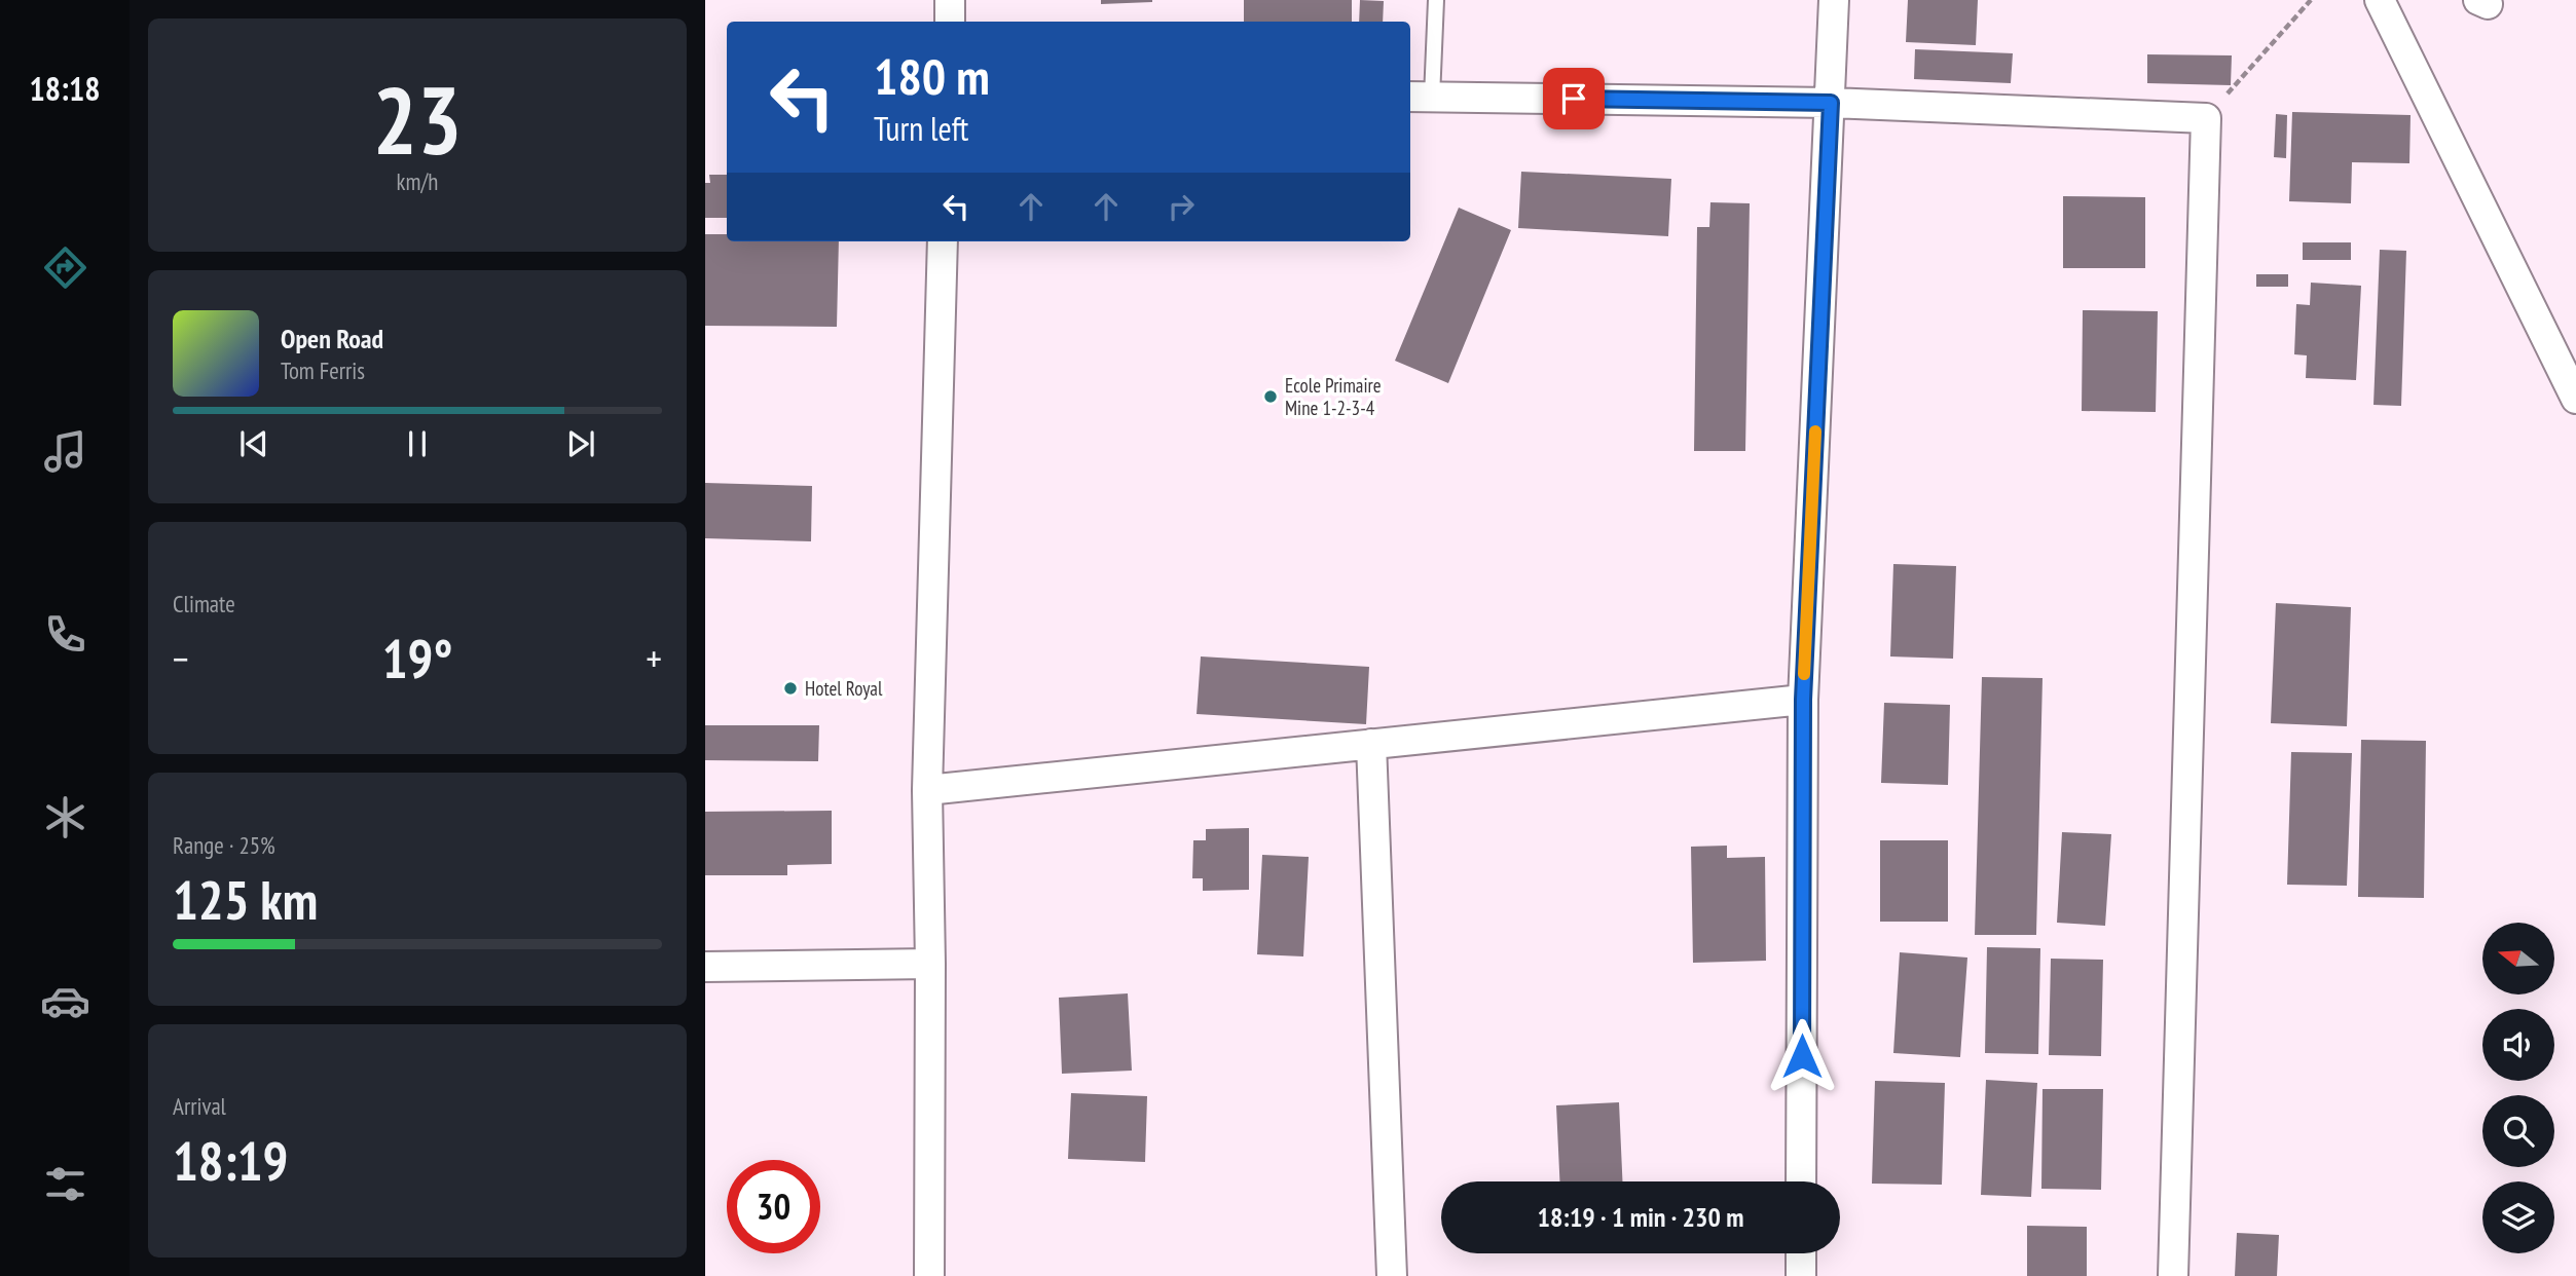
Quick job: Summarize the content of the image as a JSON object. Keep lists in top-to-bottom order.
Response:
{
  "places": ["Ecole Primaire Mine 1-2-3-4", "Hotel Royal"],
  "north": "left",
  "page": {
    "tabs": "18:18",
    "tile": [
      ["23", "km/h"],
      "Climate",
      ["Range · 25%", "125 km"],
      ["Arrival", "18:19"]
    ],
    "turn": ["180 m", "Turn left"],
    "song": ["Open Road", "Tom Ferris"],
    "heat": ["−", "19°", "+"],
    "limit": "30",
    "trip": "18:19 · 1 min · 230 m"
  }
}
